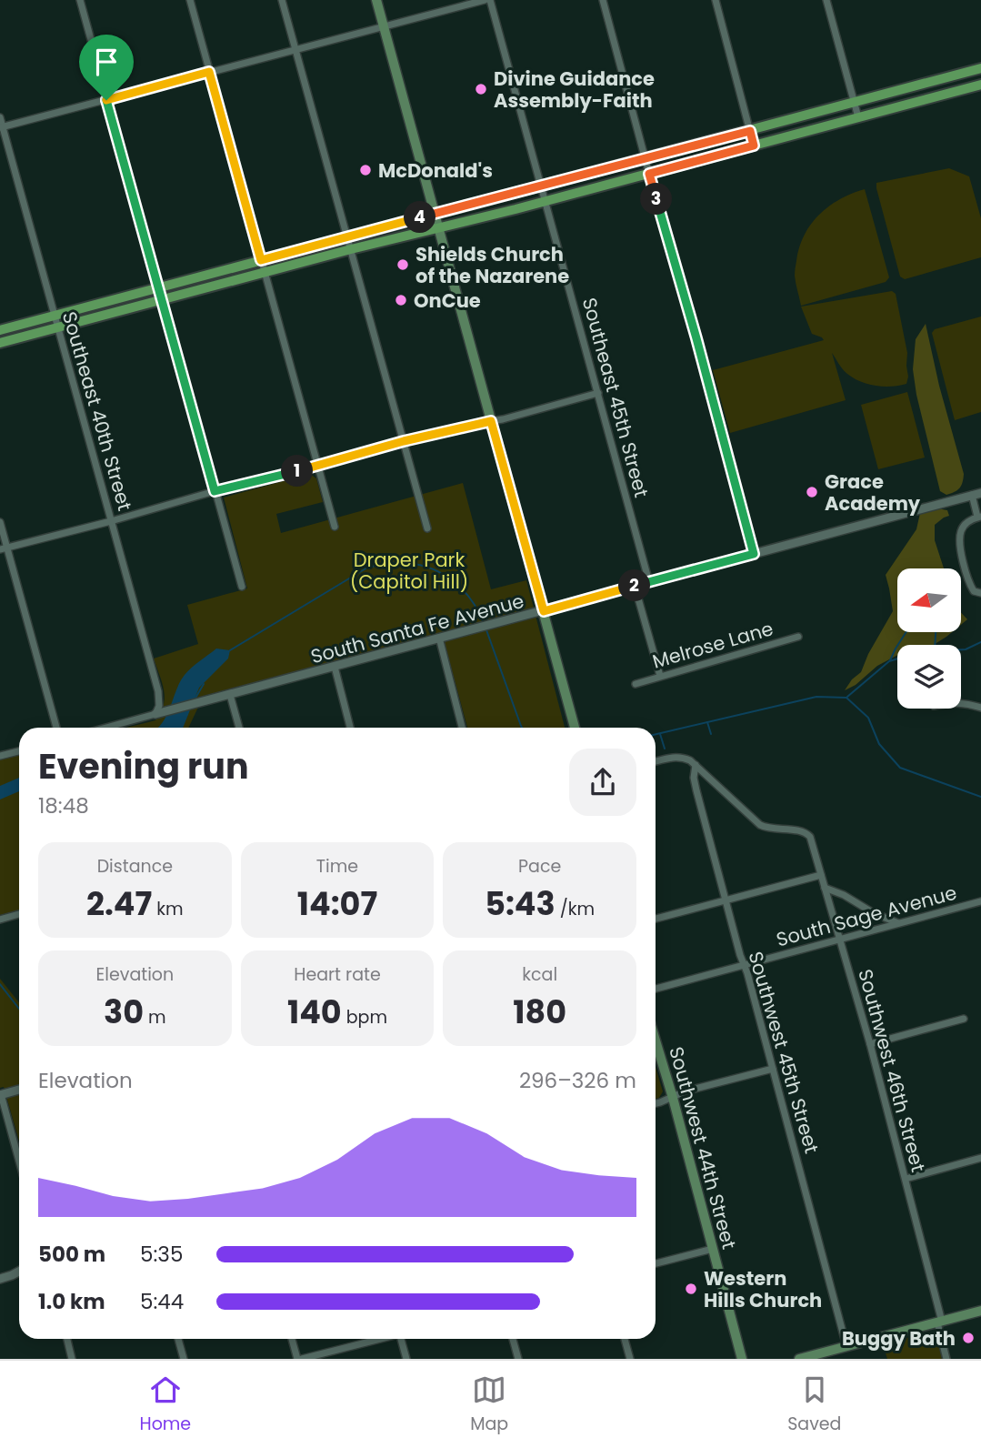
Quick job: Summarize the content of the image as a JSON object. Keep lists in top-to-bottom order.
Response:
{
  "streets": {
    "main road": ["Southwest 44th Street"],
    "street": [
      "Southeast 45th Street",
      "Southeast 40th Street",
      "South Santa Fe Avenue",
      "Melrose Lane",
      "South Sage Avenue",
      "Southwest 45th Street",
      "Southwest 46th Street"
    ]
  },
  "crossings": [
    ["Southeast 45th Street", "South Santa Fe Avenue"],
    ["Southeast 40th Street", "South Santa Fe Avenue"],
    ["South Sage Avenue", "Southwest 45th Street"],
    ["South Sage Avenue", "Southwest 46th Street"],
    ["Southwest 45th Street", "Southwest 46th Street"]
  ],
  "parks": ["Draper Park (Capitol Hill)"],
  "places": [
    "Divine Guidance Assembly-Faith",
    "McDonald's",
    "Shields Church of the Nazarene",
    "OnCue",
    "Grace Academy",
    "Western Hills Church",
    "Buggy Bath"
  ],
  "north": "left",
  "page": {
    "pins": [
      "3",
      "4",
      "1",
      "2"
    ],
    "heading": ["Evening run", "18:48"],
    "stats": [
      ["Distance", "2.47 km"],
      ["Time", "14:07"],
      ["Pace", "5:43 /km"],
      ["Elevation", "30 m"],
      ["Heart rate", "140 bpm"],
      ["kcal", "180"]
    ],
    "chart": ["Elevation", "296–326 m"],
    "list": [
      {
        "name": "500 m",
        "note": "5:35"
      },
      {
        "name": "1.0 km",
        "note": "5:44"
      }
    ],
    "tabs": ["Home", "Map", "Saved"]
  }
}
